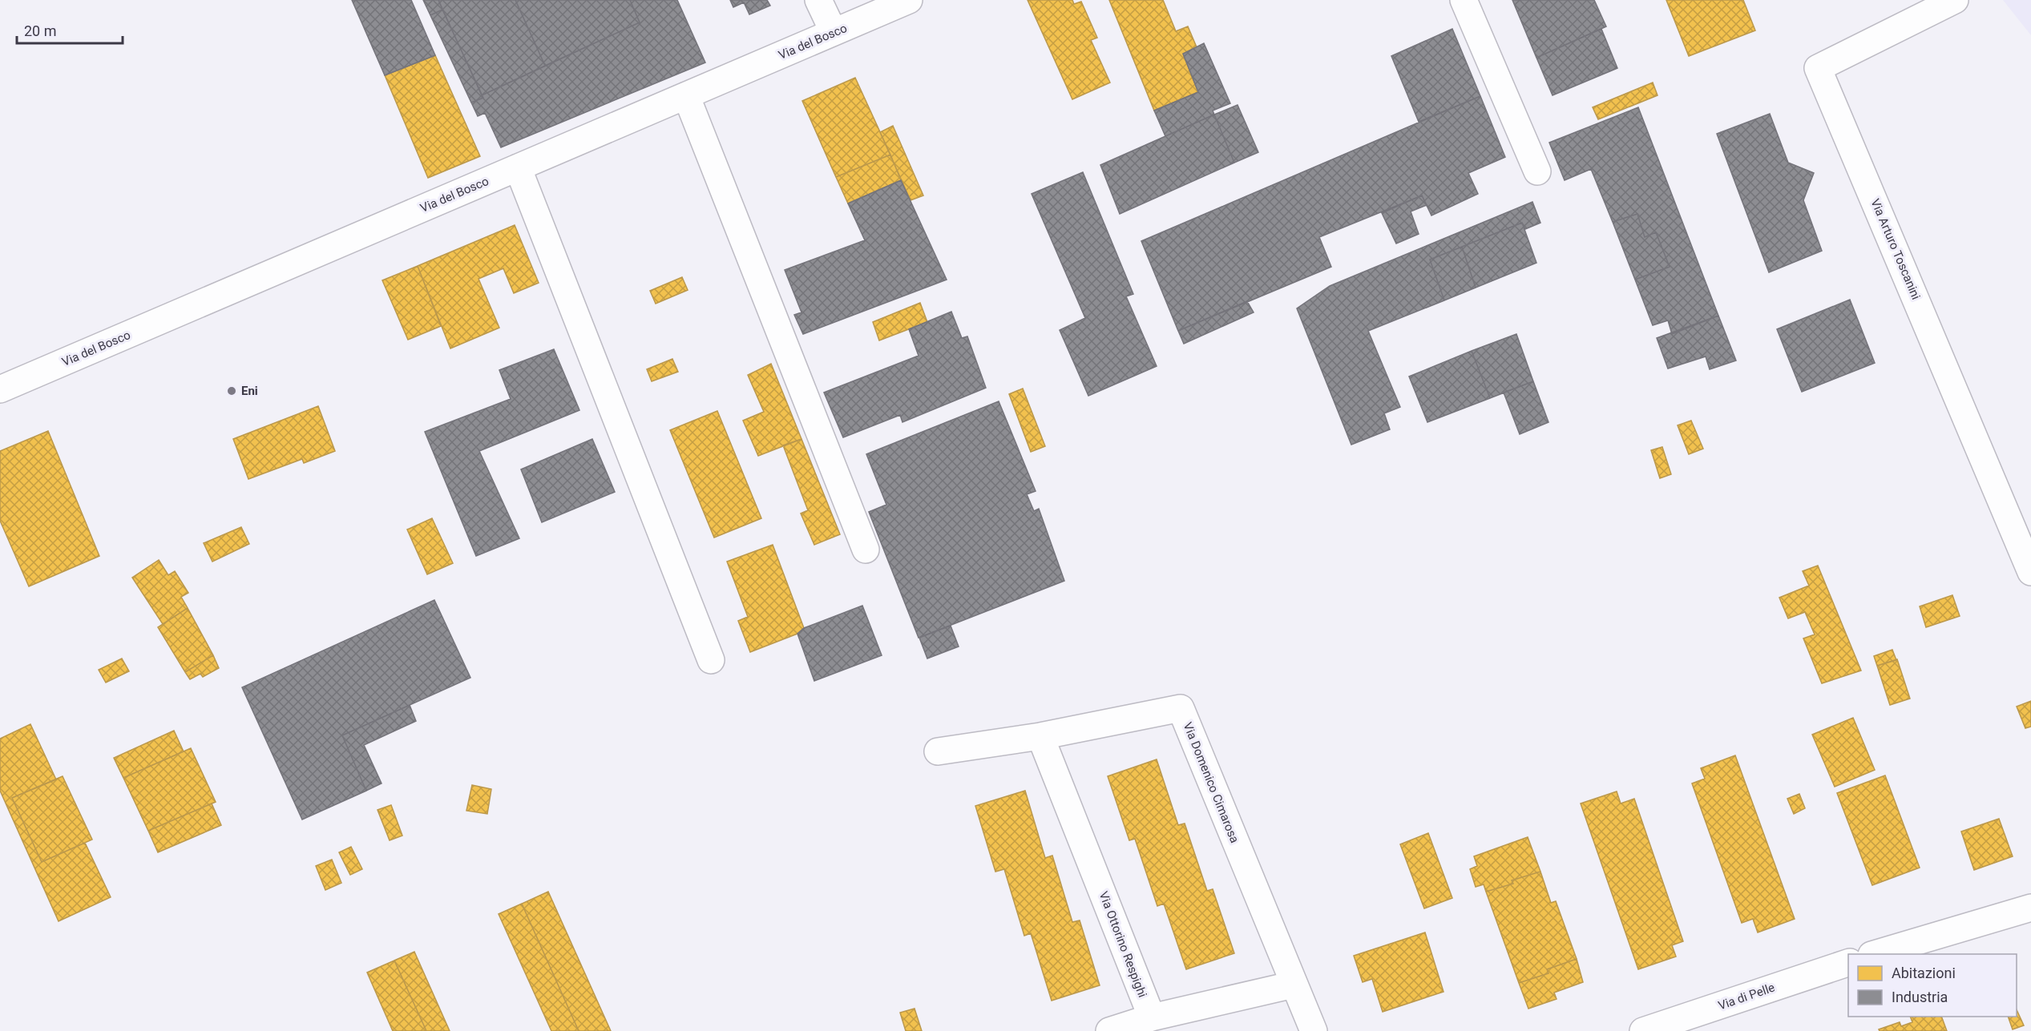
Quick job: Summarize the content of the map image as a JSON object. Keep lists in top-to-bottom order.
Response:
{
  "streets": {
    "street": [
      "Via del Bosco",
      "Via Arturo Toscanini",
      "Via Domenico Cimarosa",
      "Via Ottorino Respighi",
      "Via di Pelle"
    ]
  },
  "crossings": [
    ["Via Domenico Cimarosa", "Via Ottorino Respighi"]
  ],
  "places": ["Eni"],
  "legend": ["Abitazioni", "Industria"],
  "scale_bar": "20 m"
}
